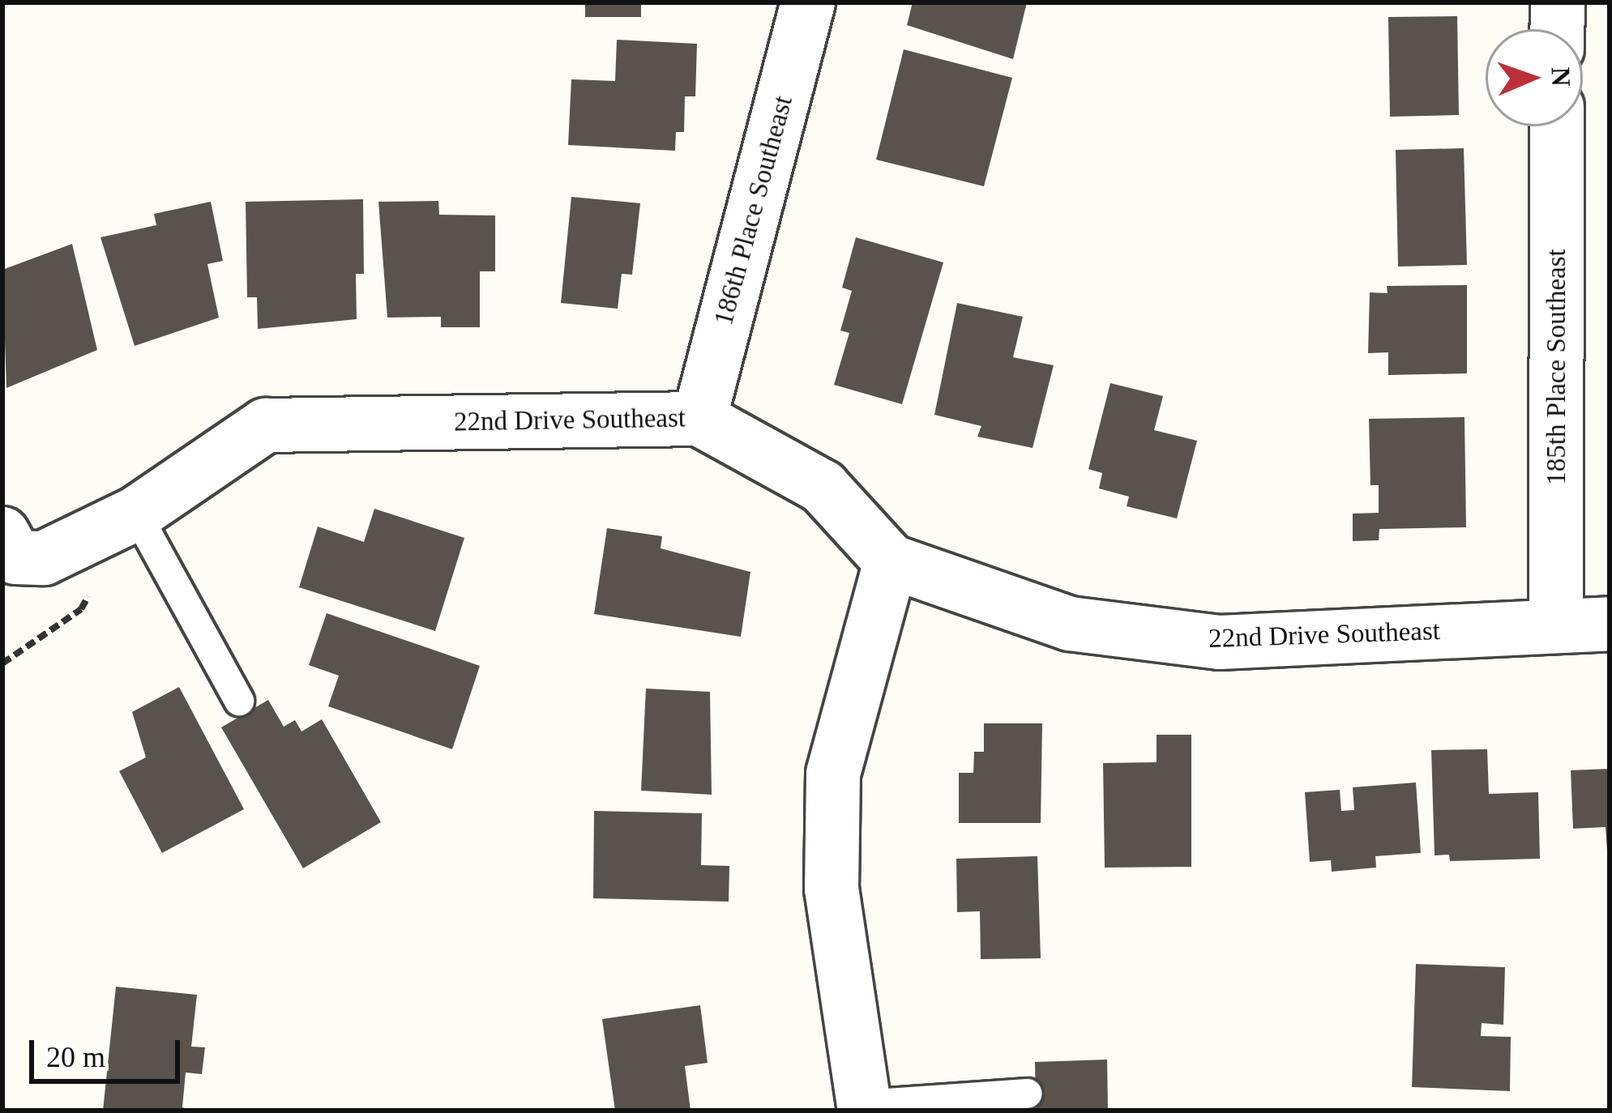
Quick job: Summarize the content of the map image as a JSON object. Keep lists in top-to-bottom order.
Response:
{
  "streets": {
    "street": ["186th Place Southeast", "185th Place Southeast", "22nd Drive Southeast"]
  },
  "crossings": [
    ["186th Place Southeast", "22nd Drive Southeast"],
    ["185th Place Southeast", "22nd Drive Southeast"]
  ],
  "scale_bar": "20 m",
  "north": "right"
}
